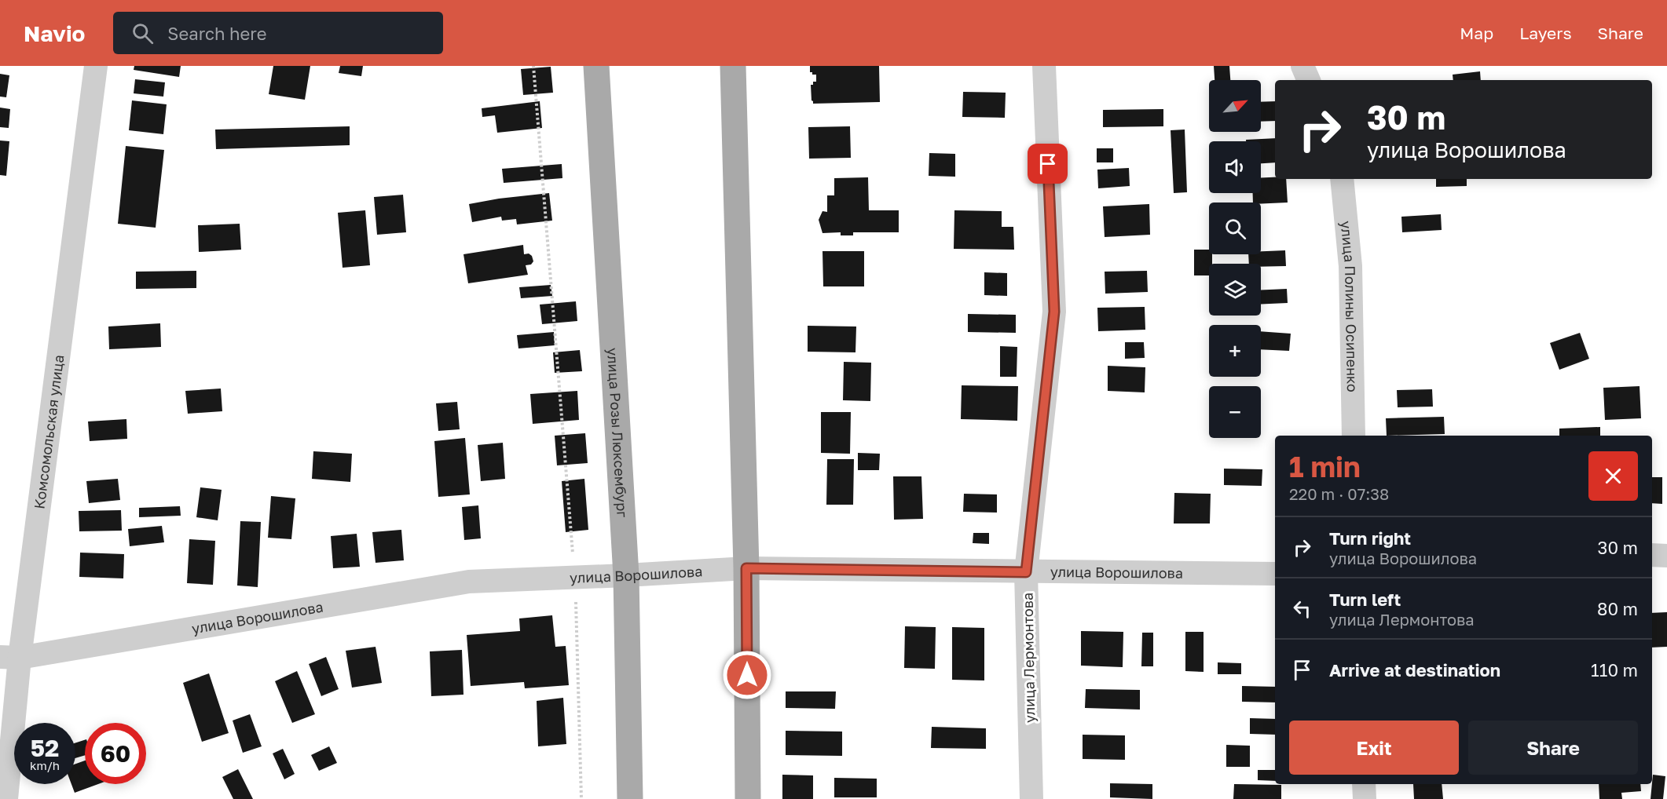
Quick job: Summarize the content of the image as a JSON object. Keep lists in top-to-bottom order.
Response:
{
  "streets": {
    "main road": ["улица Розы Люксембург"],
    "street": [
      "улица Полины Осипенко",
      "Комсомольская улица",
      "улица Ворошилова",
      "улица Лермонтова"
    ]
  },
  "crossings": [
    ["Комсомольская улица", "улица Ворошилова"],
    ["улица Розы Люксембург", "улица Ворошилова"],
    ["улица Ворошилова", "улица Лермонтова"]
  ],
  "north": "top right",
  "page": {
    "header": "Navio",
    "search": "Search here",
    "nav": ["Map", "Layers", "Share"],
    "map_buttons": ["+", "−"],
    "turn": ["30 m", "улица Ворошилова"],
    "heading": ["1 min", "220 m · 07:38"],
    "list": [
      {
        "name": "Turn right",
        "note": "улица Ворошилова",
        "value": "30 m"
      },
      {
        "name": "Turn left",
        "note": "улица Лермонтова",
        "value": "80 m"
      },
      {
        "name": "Arrive at destination",
        "value": "110 m"
      }
    ],
    "buttons": ["Exit", "Share"],
    "speed": "52 km/h",
    "limit": "60"
  }
}
